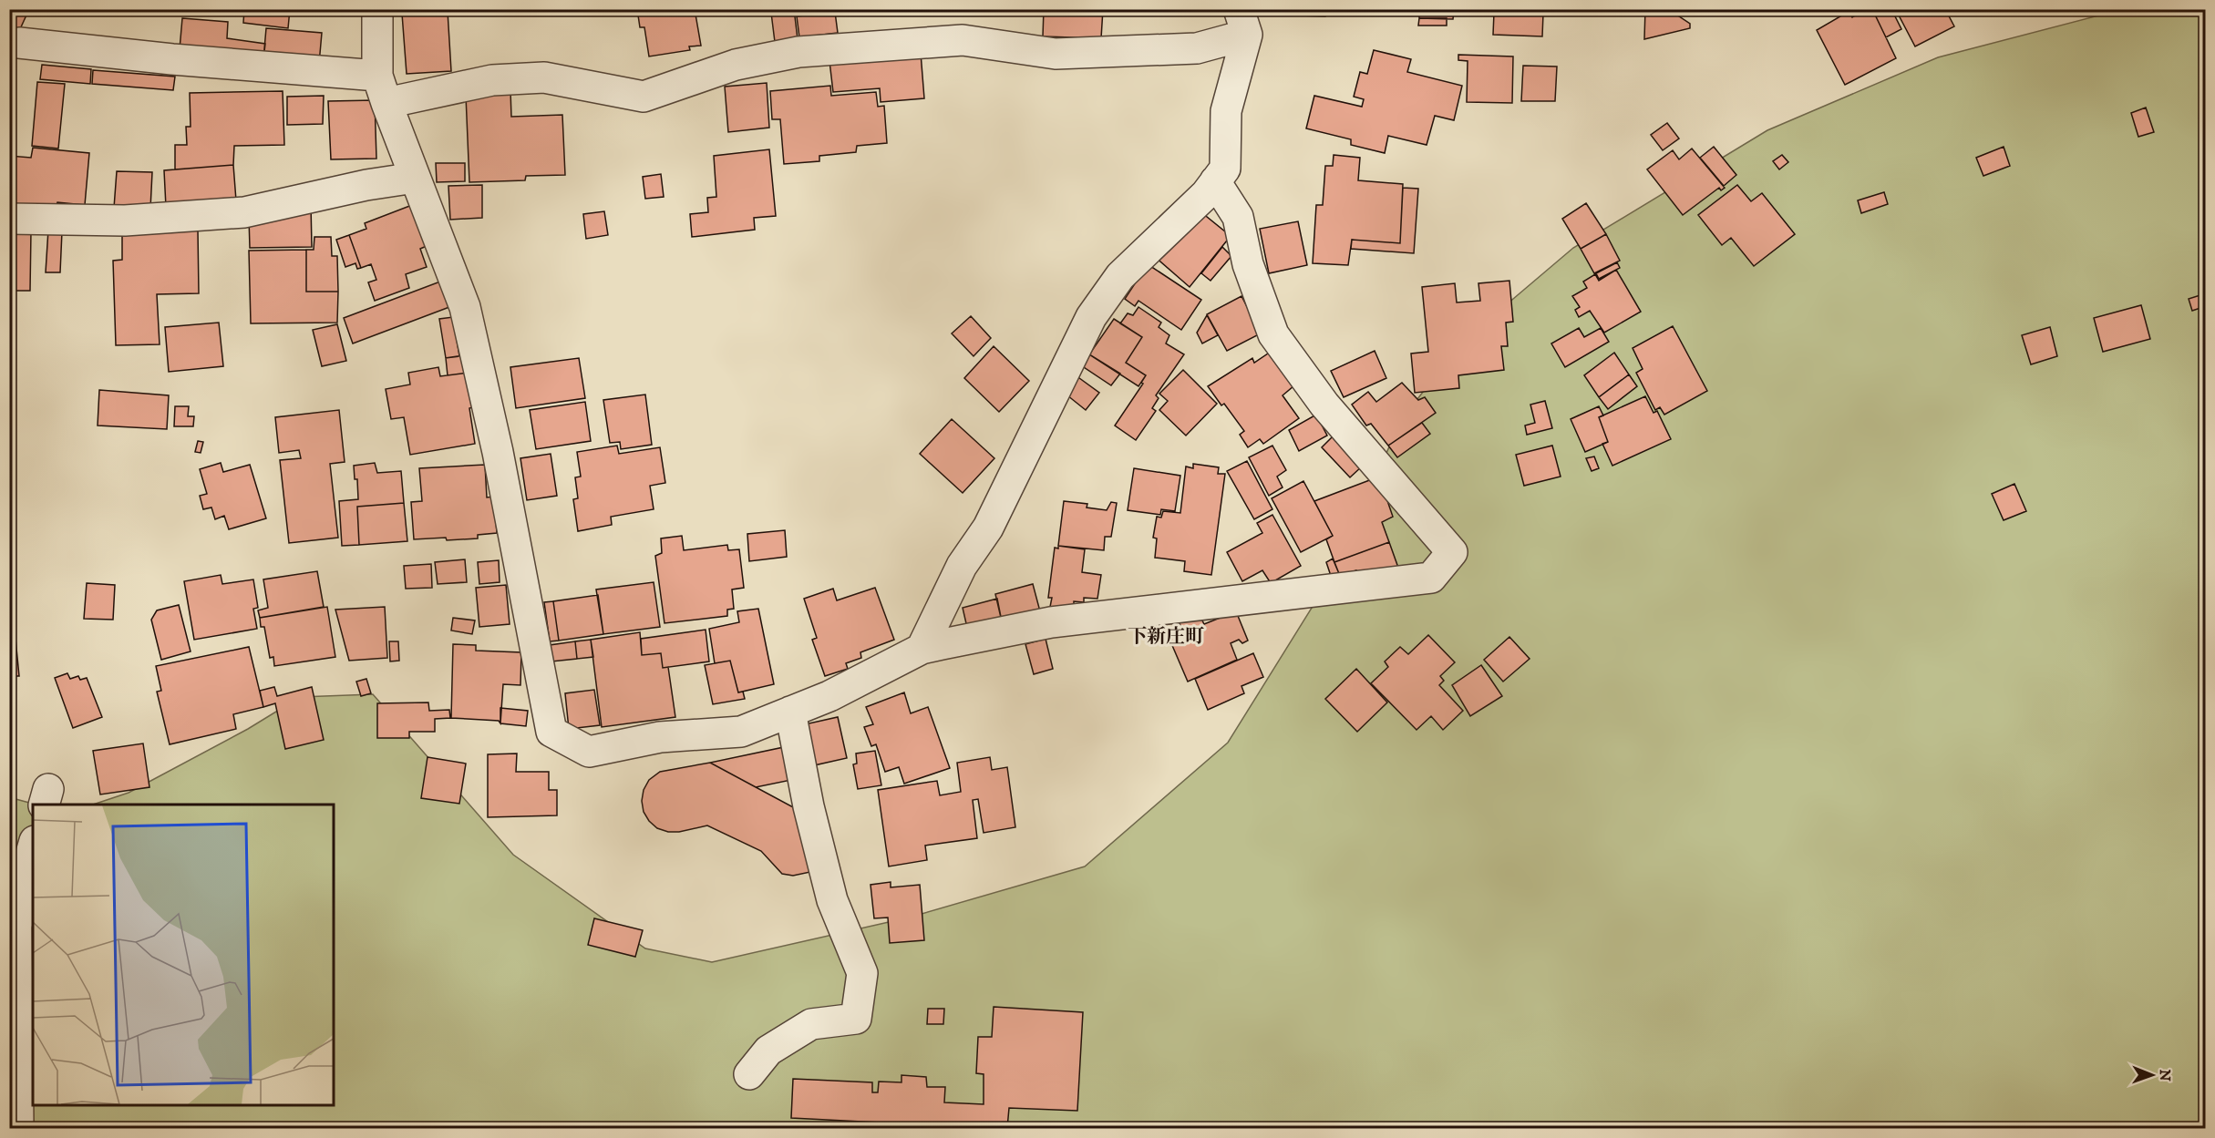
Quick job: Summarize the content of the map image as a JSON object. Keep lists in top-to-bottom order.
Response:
{
  "districts": ["下新庄町"],
  "north": "right"
}
